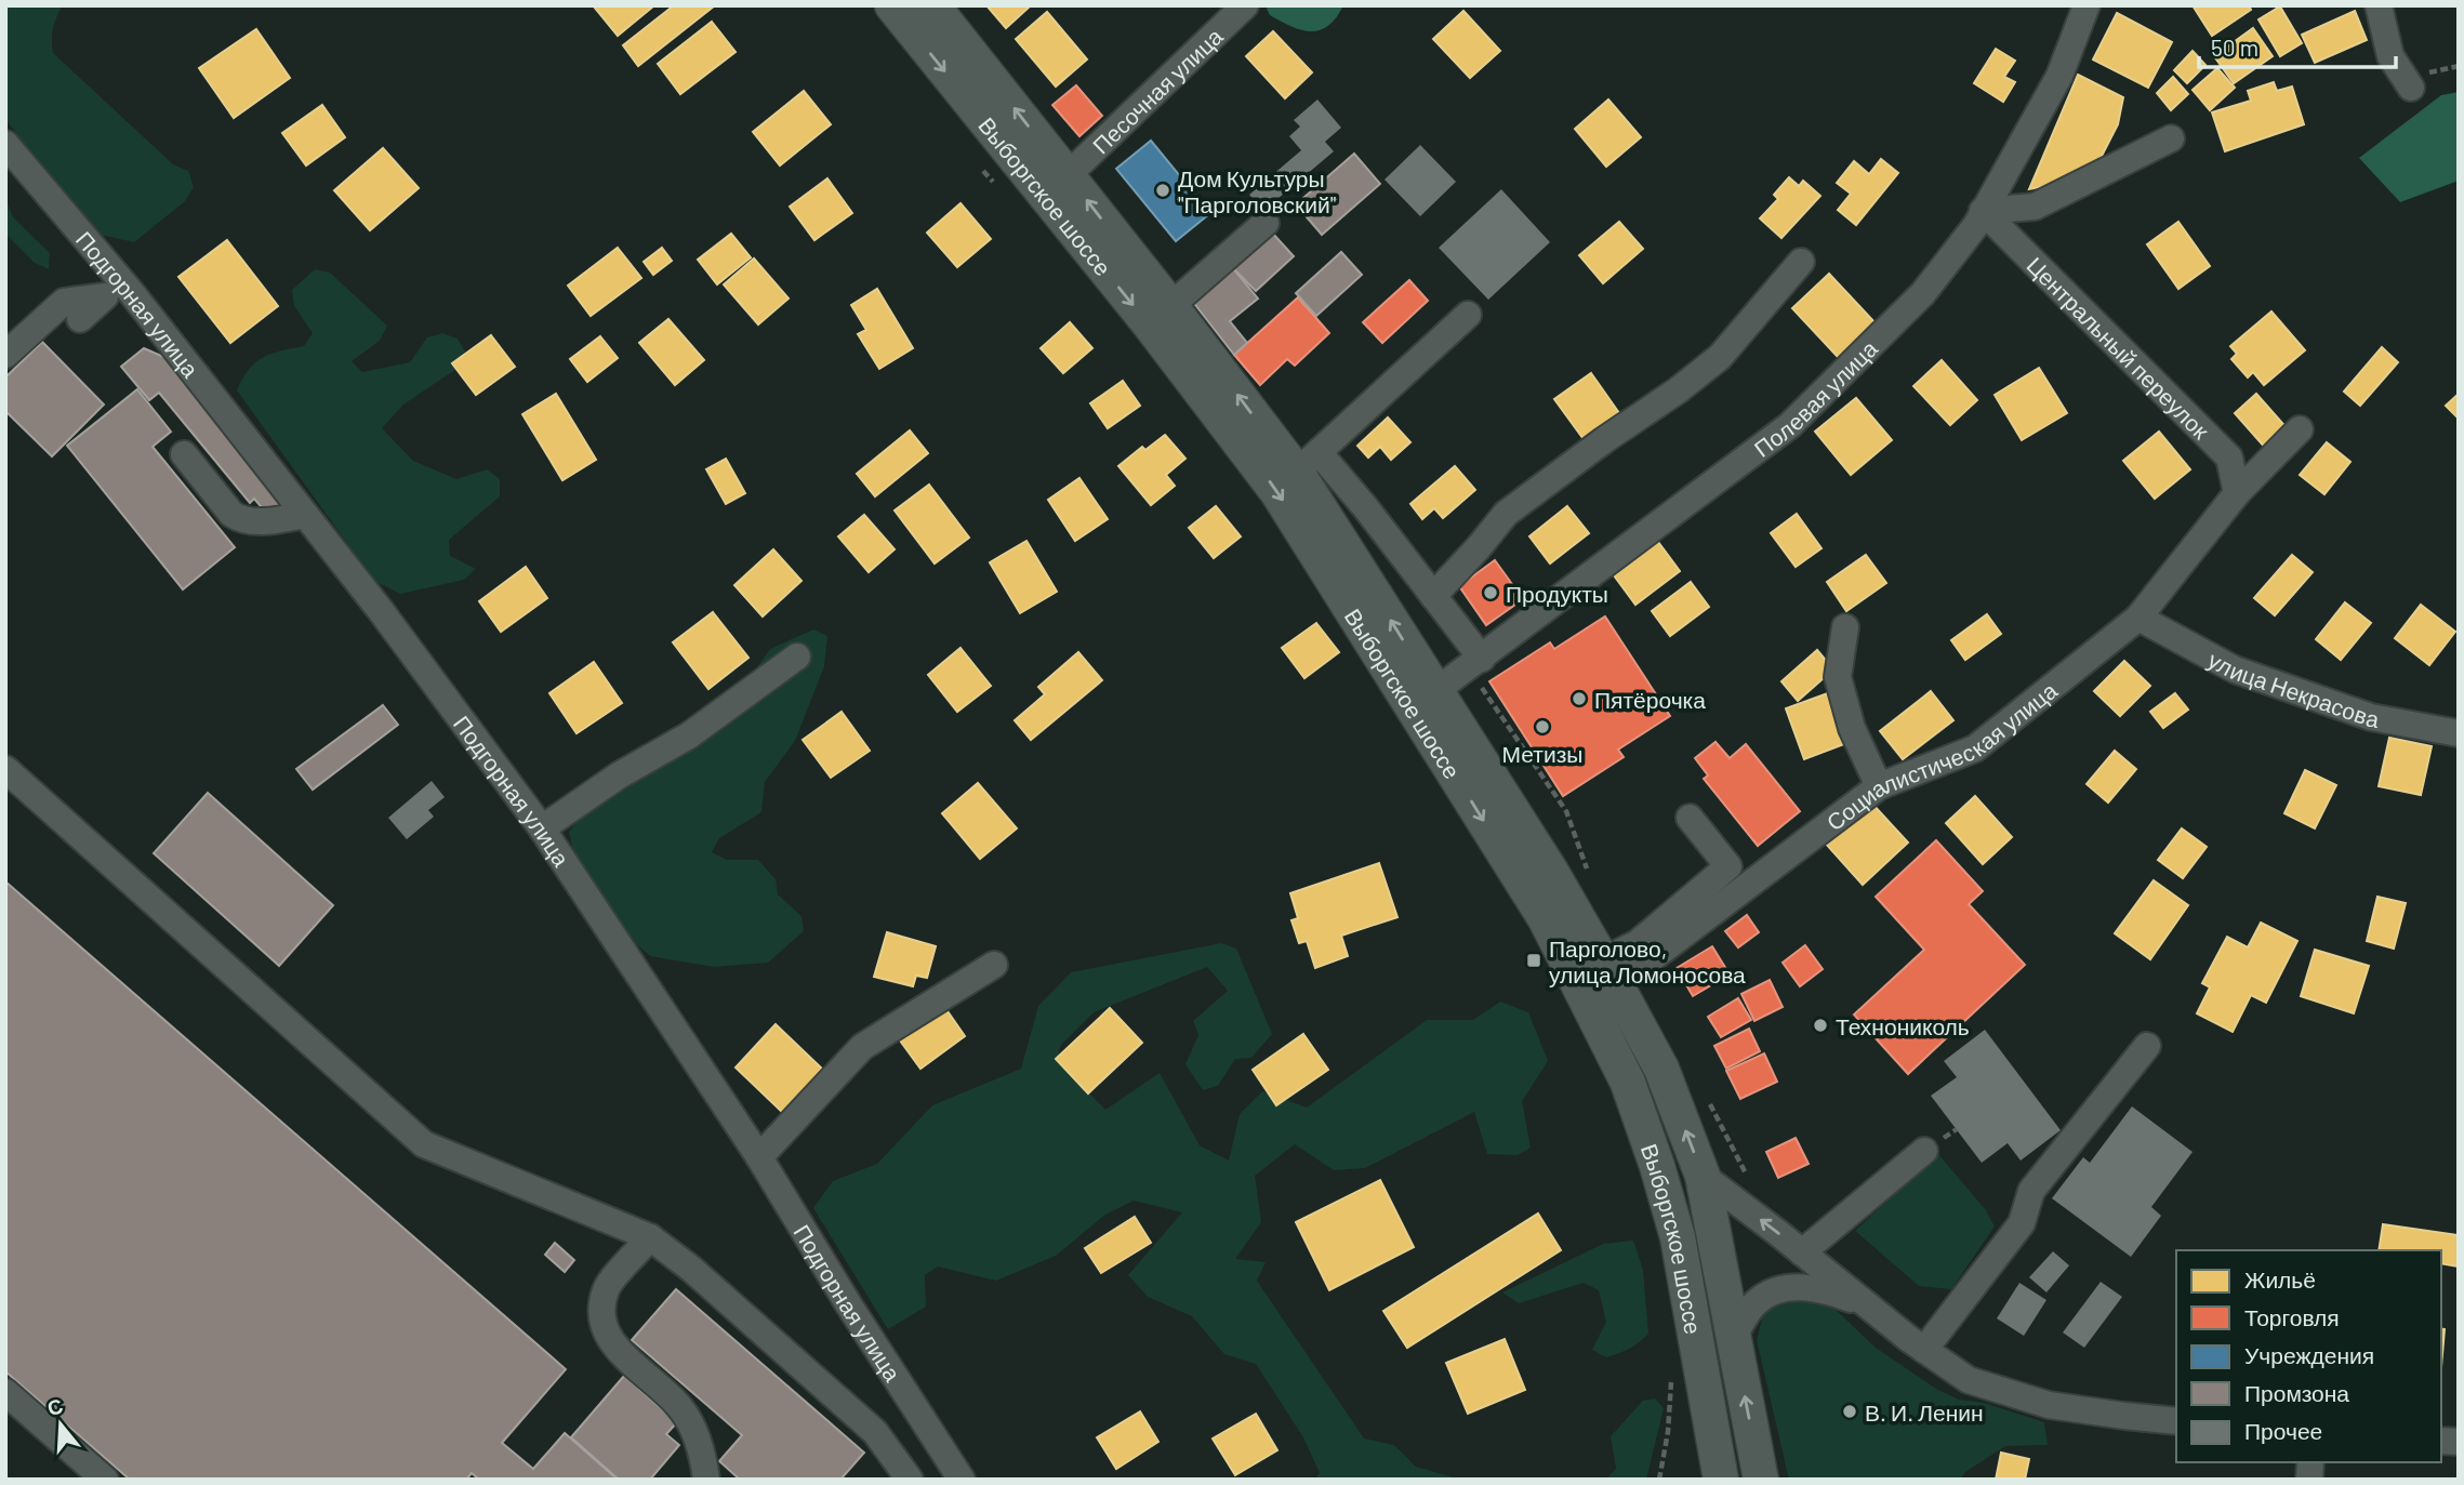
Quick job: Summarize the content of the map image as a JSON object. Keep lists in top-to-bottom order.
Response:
{
  "streets": {
    "main road": ["Выборгское шоссе"],
    "street": [
      "Песочная улица",
      "Подгорная улица",
      "Центральный переулок",
      "Полевая улица",
      "улица Некрасова",
      "Социалистическая улица"
    ]
  },
  "crossings": [
    ["Песочная улица", "Выборгское шоссе"],
    ["Выборгское шоссе", "Полевая улица"],
    ["Выборгское шоссе", "Социалистическая улица"],
    ["Центральный переулок", "Полевая улица"],
    ["Центральный переулок", "Социалистическая улица"],
    ["улица Некрасова", "Социалистическая улица"]
  ],
  "places": {
    "other": [
      "Дом Культуры \"Парголовский\"",
      "Продукты",
      "Пятёрочка",
      "Метизы",
      "Технониколь",
      "В. И. Ленин"
    ],
    "transit": ["Парголово, улица Ломоносова"]
  },
  "legend": [
    "Жильё",
    "Торговля",
    "Учреждения",
    "Промзона",
    "Прочее"
  ],
  "scale_bar": "50 m",
  "north": "top"
}
